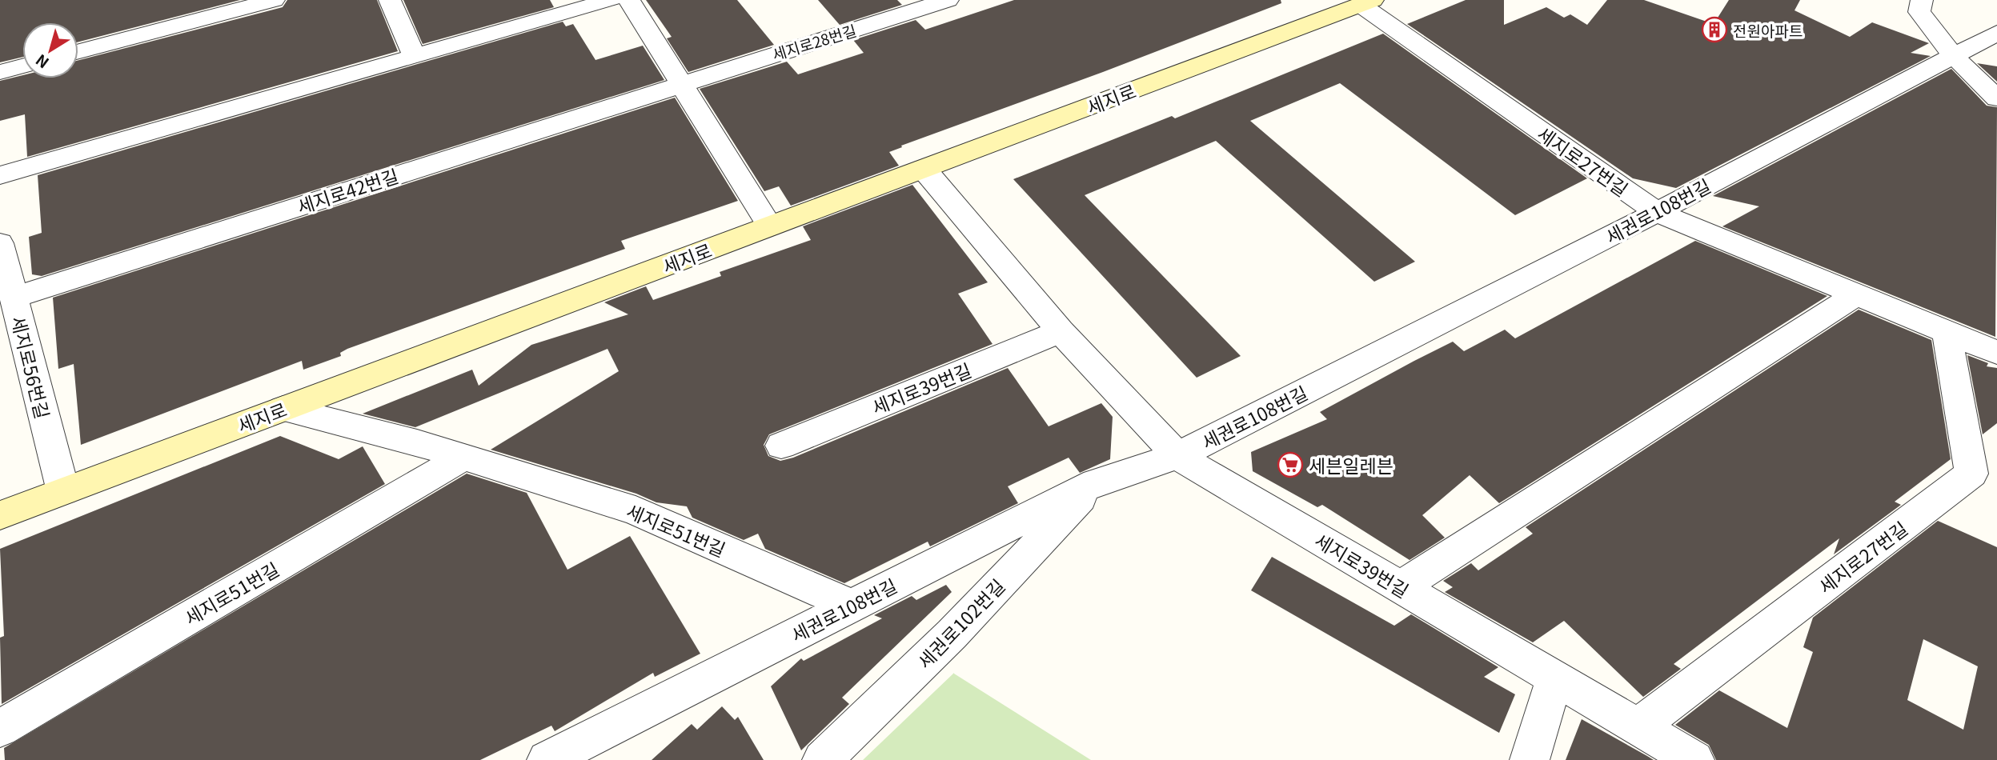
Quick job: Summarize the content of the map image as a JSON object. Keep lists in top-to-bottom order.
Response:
{
  "streets": {
    "street": [
      "세지로28번길",
      "세지로",
      "세지로27번길",
      "세지로42번길",
      "세권로108번길",
      "세지로56번길",
      "세지로39번길",
      "세지로51번길",
      "세권로102번길"
    ]
  },
  "crossings": [
    ["세지로28번길", "세지로42번길"],
    ["세지로", "세지로27번길"],
    ["세지로", "세지로56번길"],
    ["세지로", "세지로39번길"],
    ["세지로", "세지로51번길"],
    ["세지로27번길", "세권로108번길"],
    ["세지로27번길", "세지로39번길"],
    ["세지로42번길", "세지로56번길"],
    ["세권로108번길", "세지로39번길"],
    ["세권로108번길", "세지로51번길"],
    ["세권로108번길", "세권로102번길"]
  ],
  "places": {
    "building": ["전원아파트"],
    "supermarket": ["세븐일레븐"]
  },
  "north": "bottom left"
}
